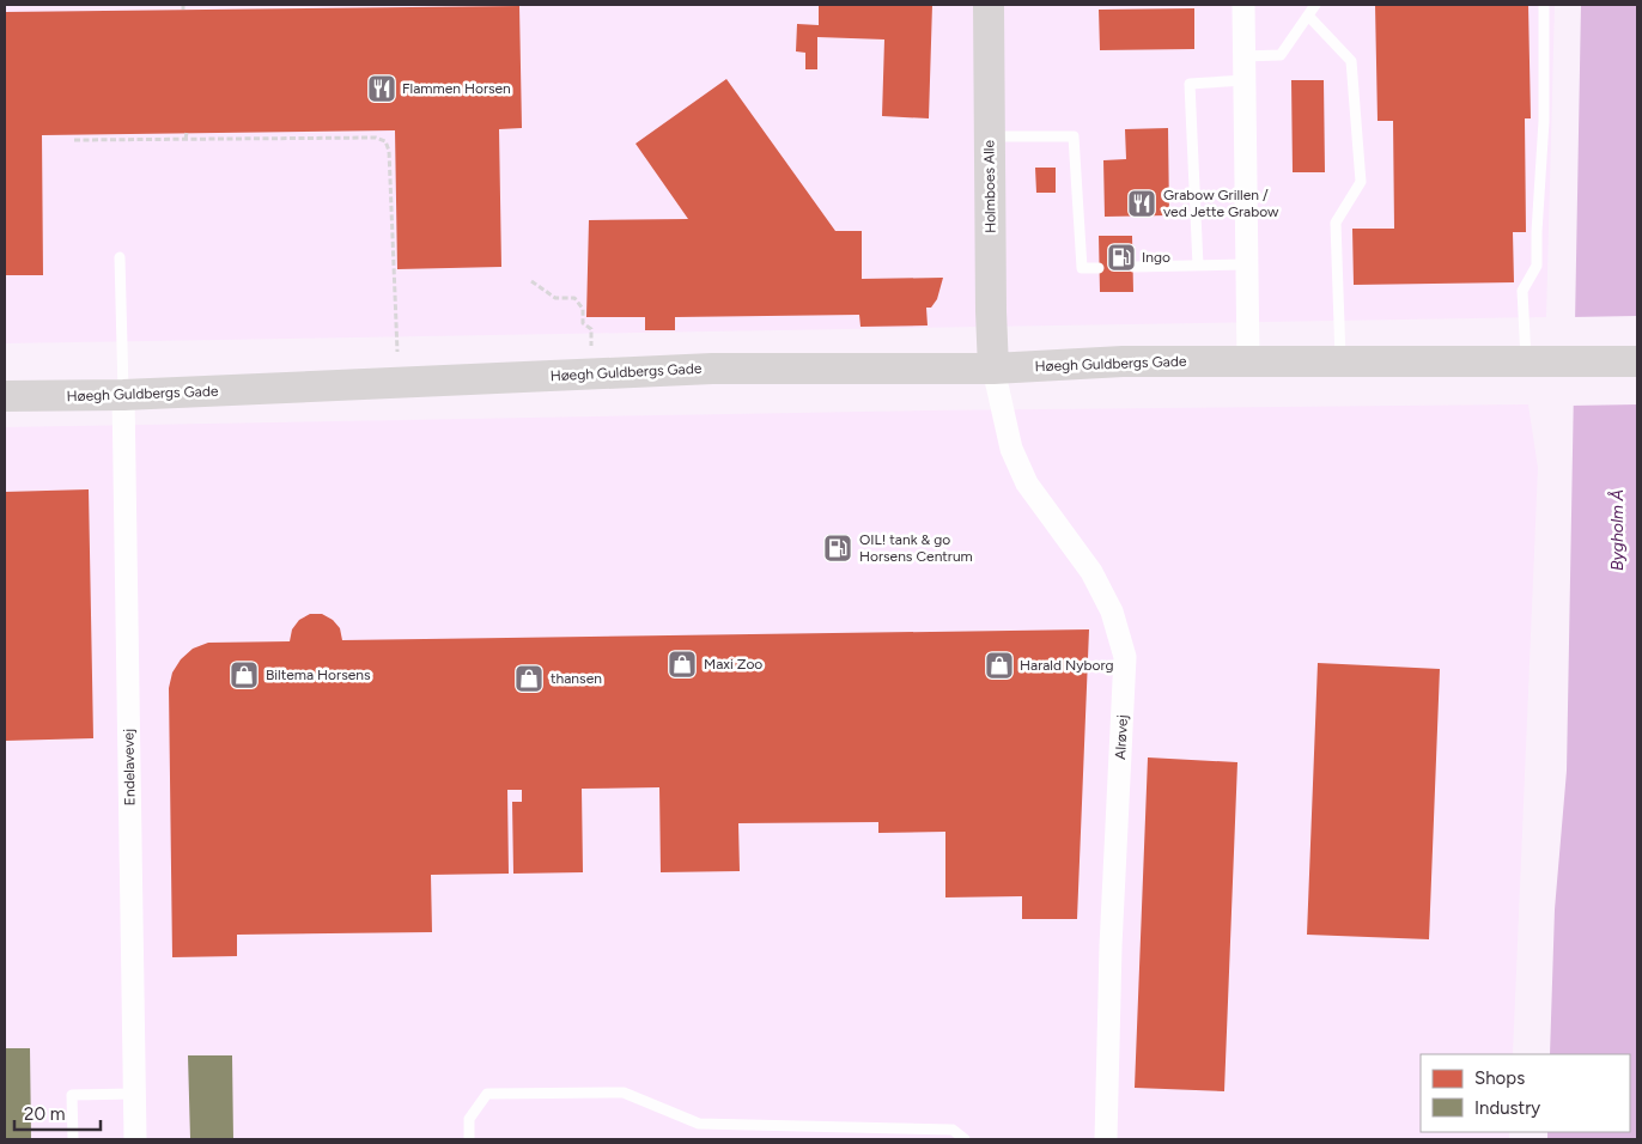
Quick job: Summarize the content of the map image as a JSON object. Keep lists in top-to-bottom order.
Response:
{
  "streets": {
    "street": [
      "Holmboes Alle",
      "Høegh Guldbergs Gade",
      "Alrøvej",
      "Endelavevej"
    ]
  },
  "crossings": [
    ["Holmboes Alle", "Høegh Guldbergs Gade"],
    ["Holmboes Alle", "Alrøvej"],
    ["Høegh Guldbergs Gade", "Alrøvej"],
    ["Høegh Guldbergs Gade", "Endelavevej"]
  ],
  "water": ["Bygholm Å"],
  "places": {
    "restaurant": ["Flammen Horsen", "Grabow Grillen / ved Jette Grabow"],
    "fuel station": ["Ingo", "OIL! tank & go Horsens Centrum"],
    "shop": [
      "Maxi Zoo",
      "Harald Nyborg",
      "Biltema Horsens",
      "thansen"
    ]
  },
  "legend": ["Shops", "Industry"],
  "scale_bar": "20 m"
}
